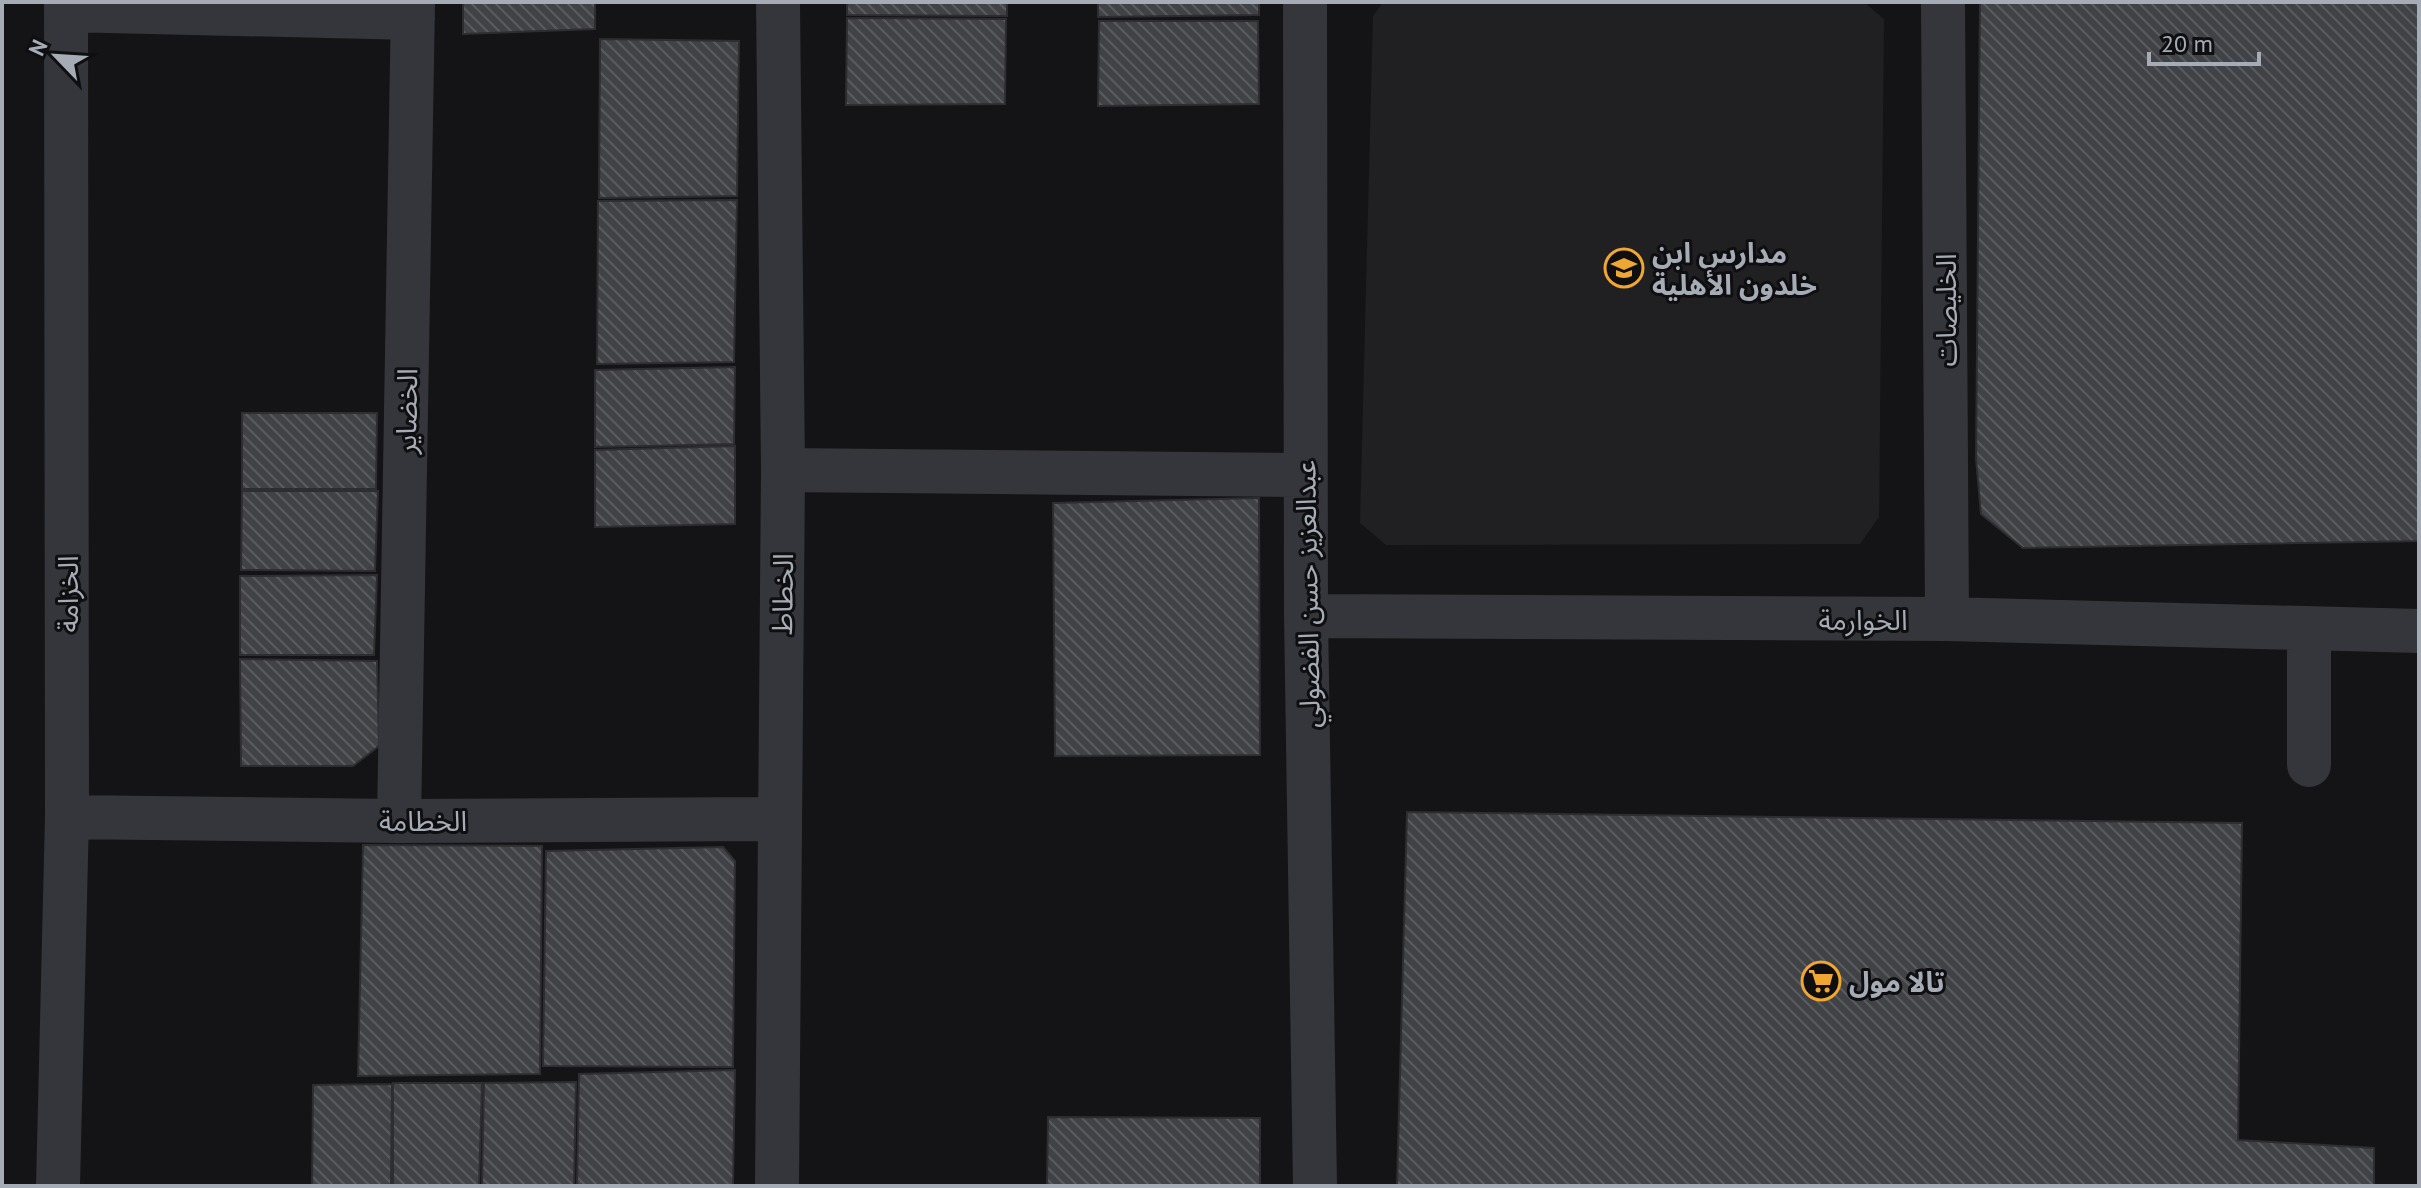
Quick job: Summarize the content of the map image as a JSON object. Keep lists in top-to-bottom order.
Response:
{
  "streets": {
    "street": [
      "الخليصات",
      "الخضاير",
      "الخزامة",
      "الخطاط",
      "عبدالعزيز حسن الفضولي",
      "الخوارمة",
      "الخطامة"
    ]
  },
  "crossings": [
    ["الخليصات", "الخوارمة"],
    ["الخضاير", "الخطامة"],
    ["الخزامة", "الخطامة"],
    ["الخطاط", "الخطامة"],
    ["عبدالعزيز حسن الفضولي", "الخوارمة"]
  ],
  "places": {
    "school or university": ["مدارس ابن خلدون الأهلية"],
    "supermarket": ["تالا مول"]
  },
  "scale_bar": "20 m",
  "north": "top left"
}
